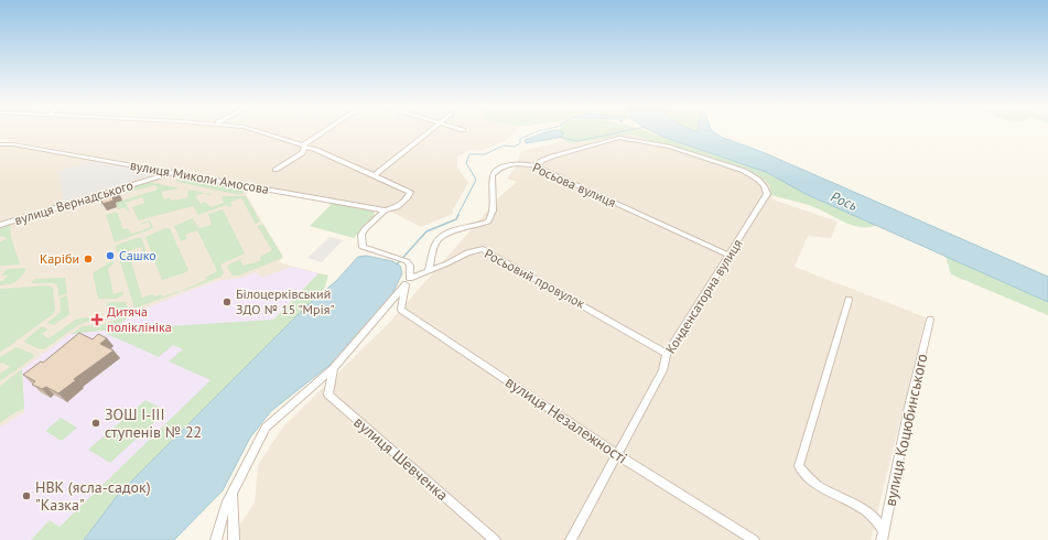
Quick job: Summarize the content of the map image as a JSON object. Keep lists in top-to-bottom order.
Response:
{
  "streets": {
    "street": [
      "вулиця Миколи Амосова",
      "Росьова вулиця",
      "вулиця Вернадського",
      "Росьовий провулок",
      "Конденсаторна вулиця",
      "вулиця Незалежності",
      "вулиця Коцюбинського",
      "вулиця Шевченка"
    ]
  },
  "crossings": [
    ["вулиця Миколи Амосова", "вулиця Вернадського"],
    ["Росьова вулиця", "Росьовий провулок"],
    ["Росьова вулиця", "Конденсаторна вулиця"],
    ["Росьовий провулок", "Конденсаторна вулиця"],
    ["Росьовий провулок", "вулиця Незалежності"],
    ["Конденсаторна вулиця", "вулиця Незалежності"]
  ],
  "water": ["Рось"],
  "places": {
    "other": [
      "Сашко",
      "Каріби",
      "Білоцерківський ЗДО № 15 \"Мрія\"",
      "ЗОШ І-ІІІ ступенів № 22",
      "НВК (ясла-садок) \"Казка\""
    ],
    "health": ["Дитяча поліклініка"]
  }
}
